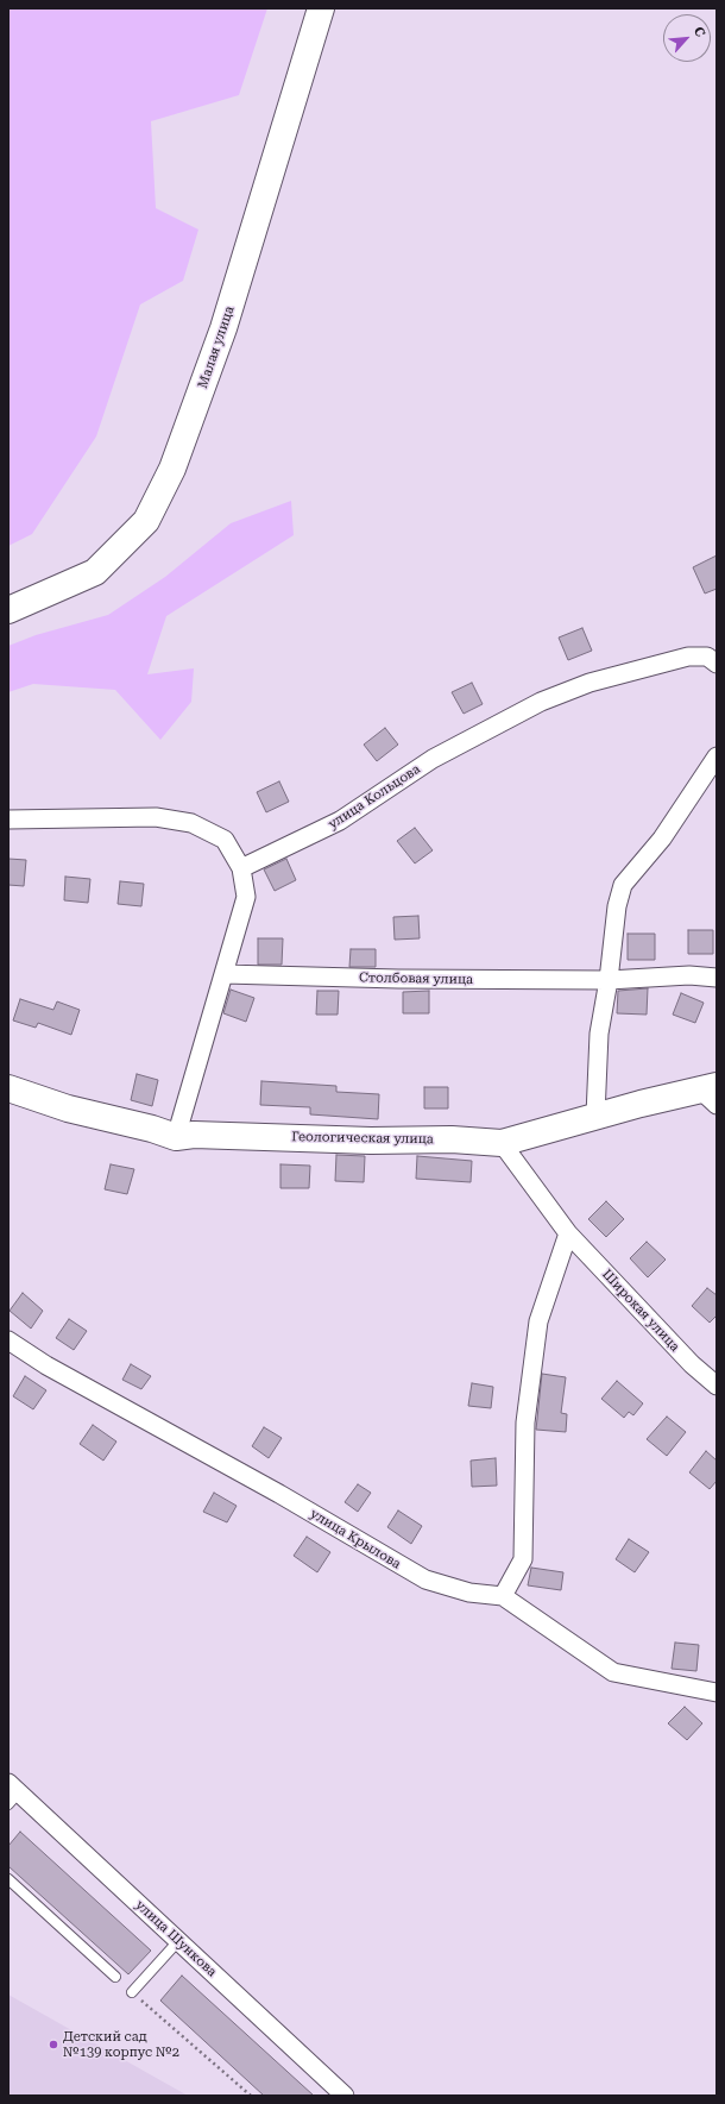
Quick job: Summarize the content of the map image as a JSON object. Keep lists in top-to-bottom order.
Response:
{
  "streets": {
    "street": [
      "Малая улица",
      "улица Кольцова",
      "Столбовая улица",
      "Геологическая улица",
      "Широкая улица",
      "улица Крылова",
      "улица Шункова"
    ]
  },
  "crossings": [
    ["Геологическая улица", "Широкая улица"]
  ],
  "places": ["Детский сад №139 корпус №2"],
  "north": "top right"
}
